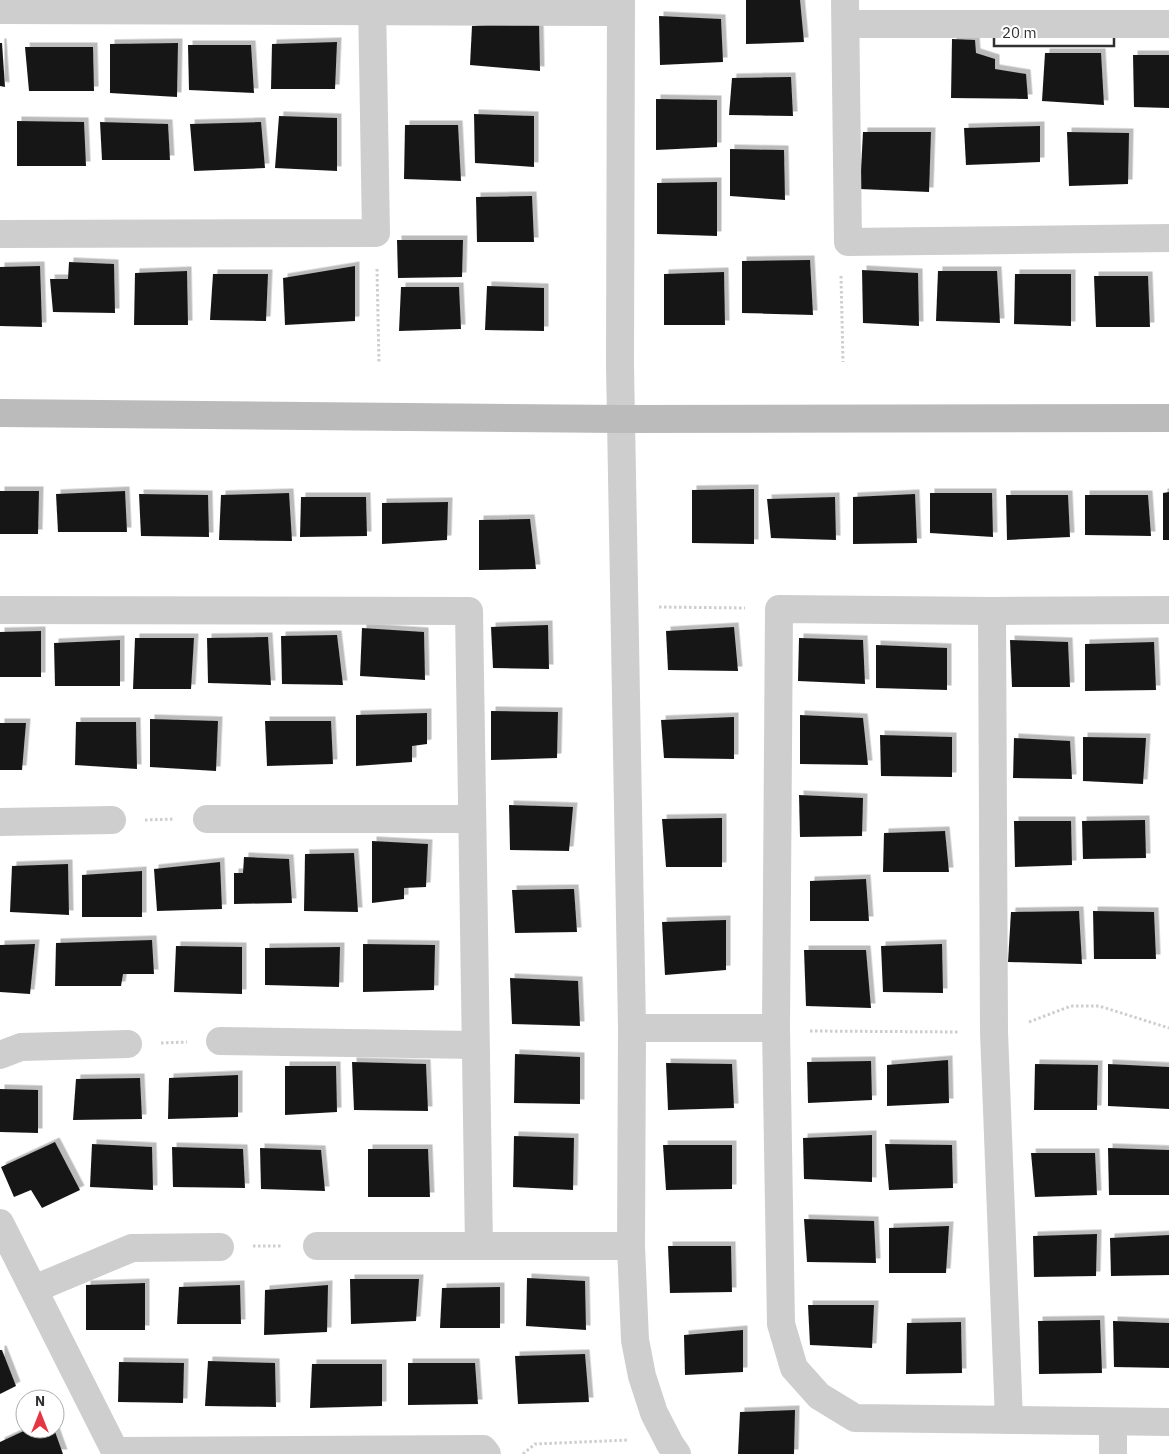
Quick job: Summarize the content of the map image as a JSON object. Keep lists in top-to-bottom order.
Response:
{
  "scale_bar": "20 m",
  "north": "top"
}
